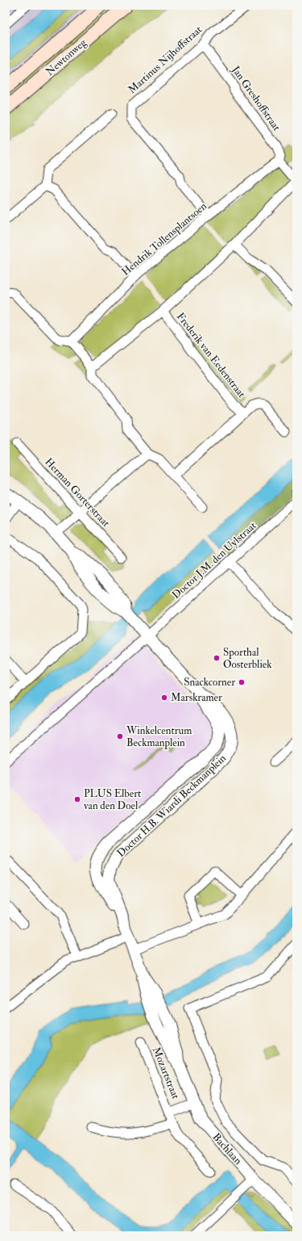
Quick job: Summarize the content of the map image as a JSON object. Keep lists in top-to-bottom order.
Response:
{
  "streets": {
    "main road": ["Newtonweg"],
    "street": [
      "Martinus Nijhoffstraat",
      "Jan Greshoffstraat",
      "Hendrik Tollensplantsoen",
      "Frederik van Eedenstraat",
      "Herman Gorterstraat",
      "Doctor J.M. den Uylstraat",
      "Doctor H.B. Wiardi Beckmanplein",
      "Mozartstraat",
      "Bachlaan"
    ]
  },
  "crossings": [
    ["Martinus Nijhoffstraat", "Jan Greshoffstraat"],
    ["Martinus Nijhoffstraat", "Hendrik Tollensplantsoen"],
    ["Jan Greshoffstraat", "Hendrik Tollensplantsoen"],
    ["Doctor J.M. den Uylstraat", "Doctor H.B. Wiardi Beckmanplein"],
    ["Doctor H.B. Wiardi Beckmanplein", "Bachlaan"],
    ["Mozartstraat", "Bachlaan"]
  ],
  "places": [
    "Sporthal Oosterbliek",
    "Snackcorner",
    "Marskramer",
    "Winkelcentrum Beckmanplein",
    "PLUS Elbert van den Doel"
  ]
}
